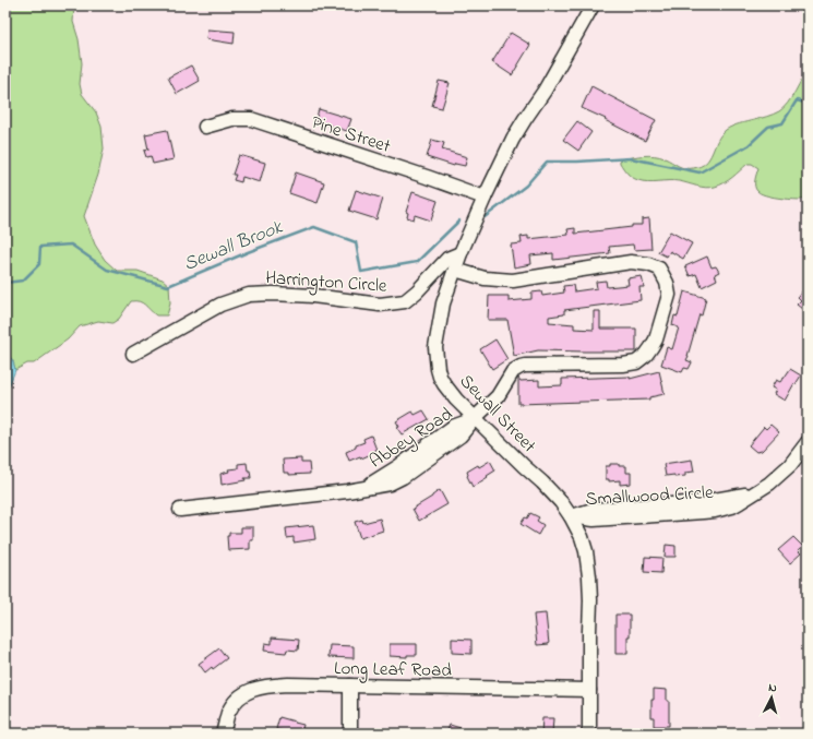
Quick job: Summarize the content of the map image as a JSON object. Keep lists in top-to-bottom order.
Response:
{
  "streets": {
    "street": [
      "Pine Street",
      "Harrington Circle",
      "Sewall Street",
      "Abbey Road",
      "Smallwood Circle",
      "Long Leaf Road"
    ]
  },
  "crossings": [
    ["Pine Street", "Sewall Street"],
    ["Harrington Circle", "Sewall Street"],
    ["Sewall Street", "Abbey Road"],
    ["Sewall Street", "Smallwood Circle"],
    ["Sewall Street", "Long Leaf Road"]
  ],
  "water": ["Sewall Brook"],
  "north": "top"
}
